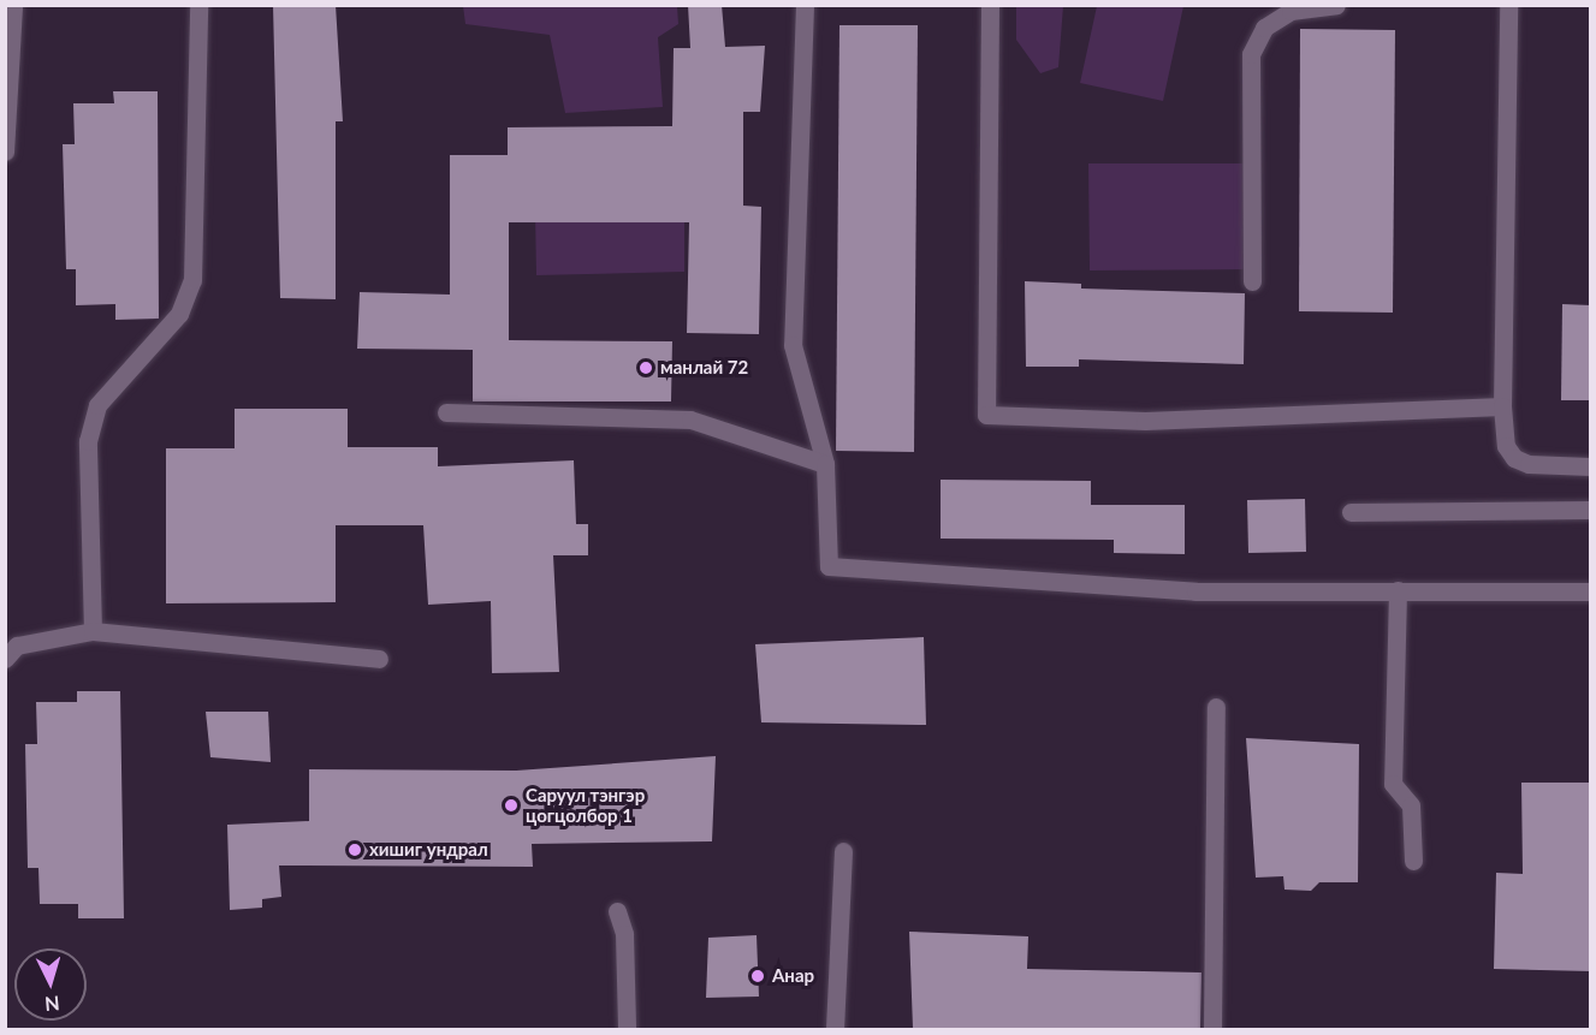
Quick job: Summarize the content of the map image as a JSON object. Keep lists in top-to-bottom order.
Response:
{
  "places": [
    "манлай 72",
    "Саруул тэнгэр цогцолбор 1",
    "хишиг ундрал",
    "Анар"
  ],
  "north": "bottom"
}
